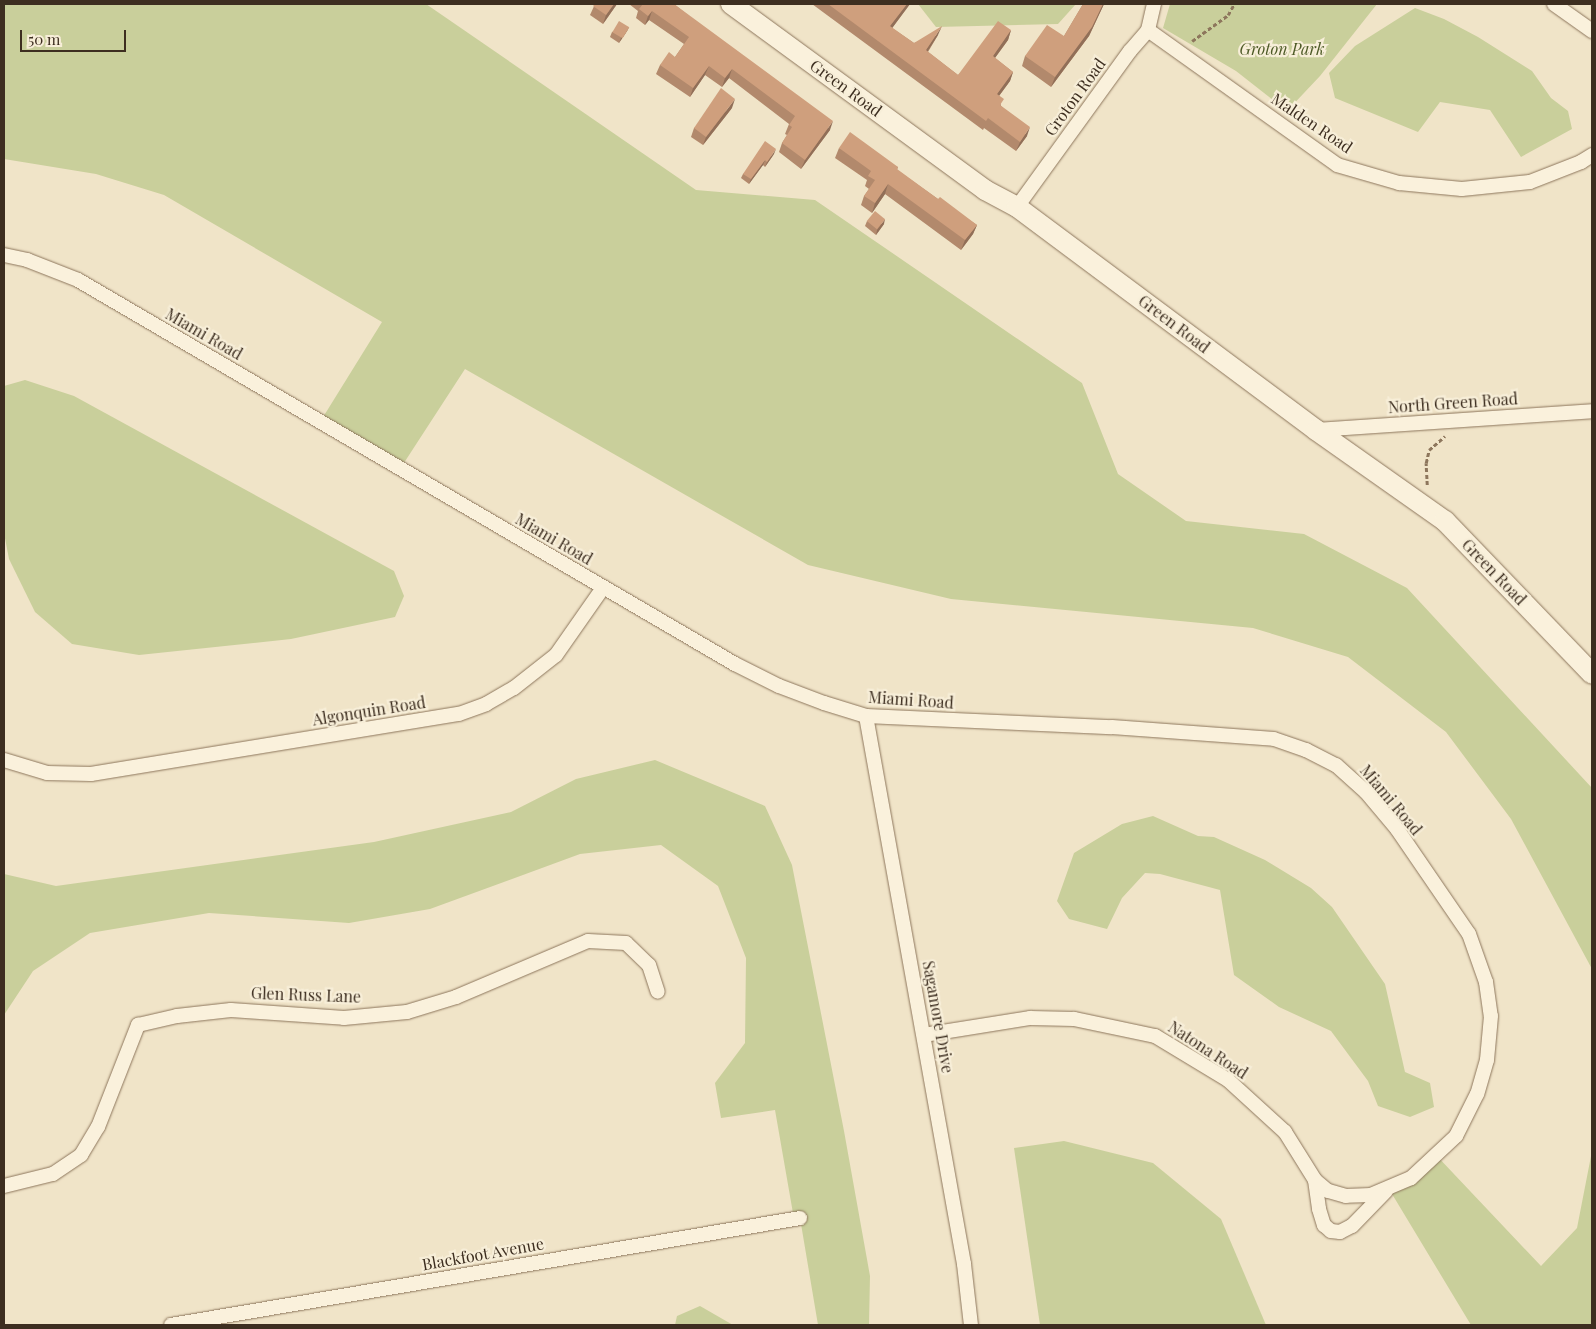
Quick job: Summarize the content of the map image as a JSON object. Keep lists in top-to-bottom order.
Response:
{
  "streets": {
    "main road": ["Green Road"],
    "street": [
      "Groton Road",
      "Malden Road",
      "Miami Road",
      "North Green Road",
      "Algonquin Road",
      "Glen Russ Lane",
      "Sagamore Drive",
      "Natona Road",
      "Blackfoot Avenue"
    ]
  },
  "crossings": [
    ["Green Road", "Groton Road"],
    ["Green Road", "North Green Road"],
    ["Groton Road", "Malden Road"],
    ["Miami Road", "Algonquin Road"],
    ["Miami Road", "Sagamore Drive"],
    ["Miami Road", "Natona Road"],
    ["Sagamore Drive", "Natona Road"]
  ],
  "parks": ["Groton Park"],
  "scale_bar": "50 m"
}
